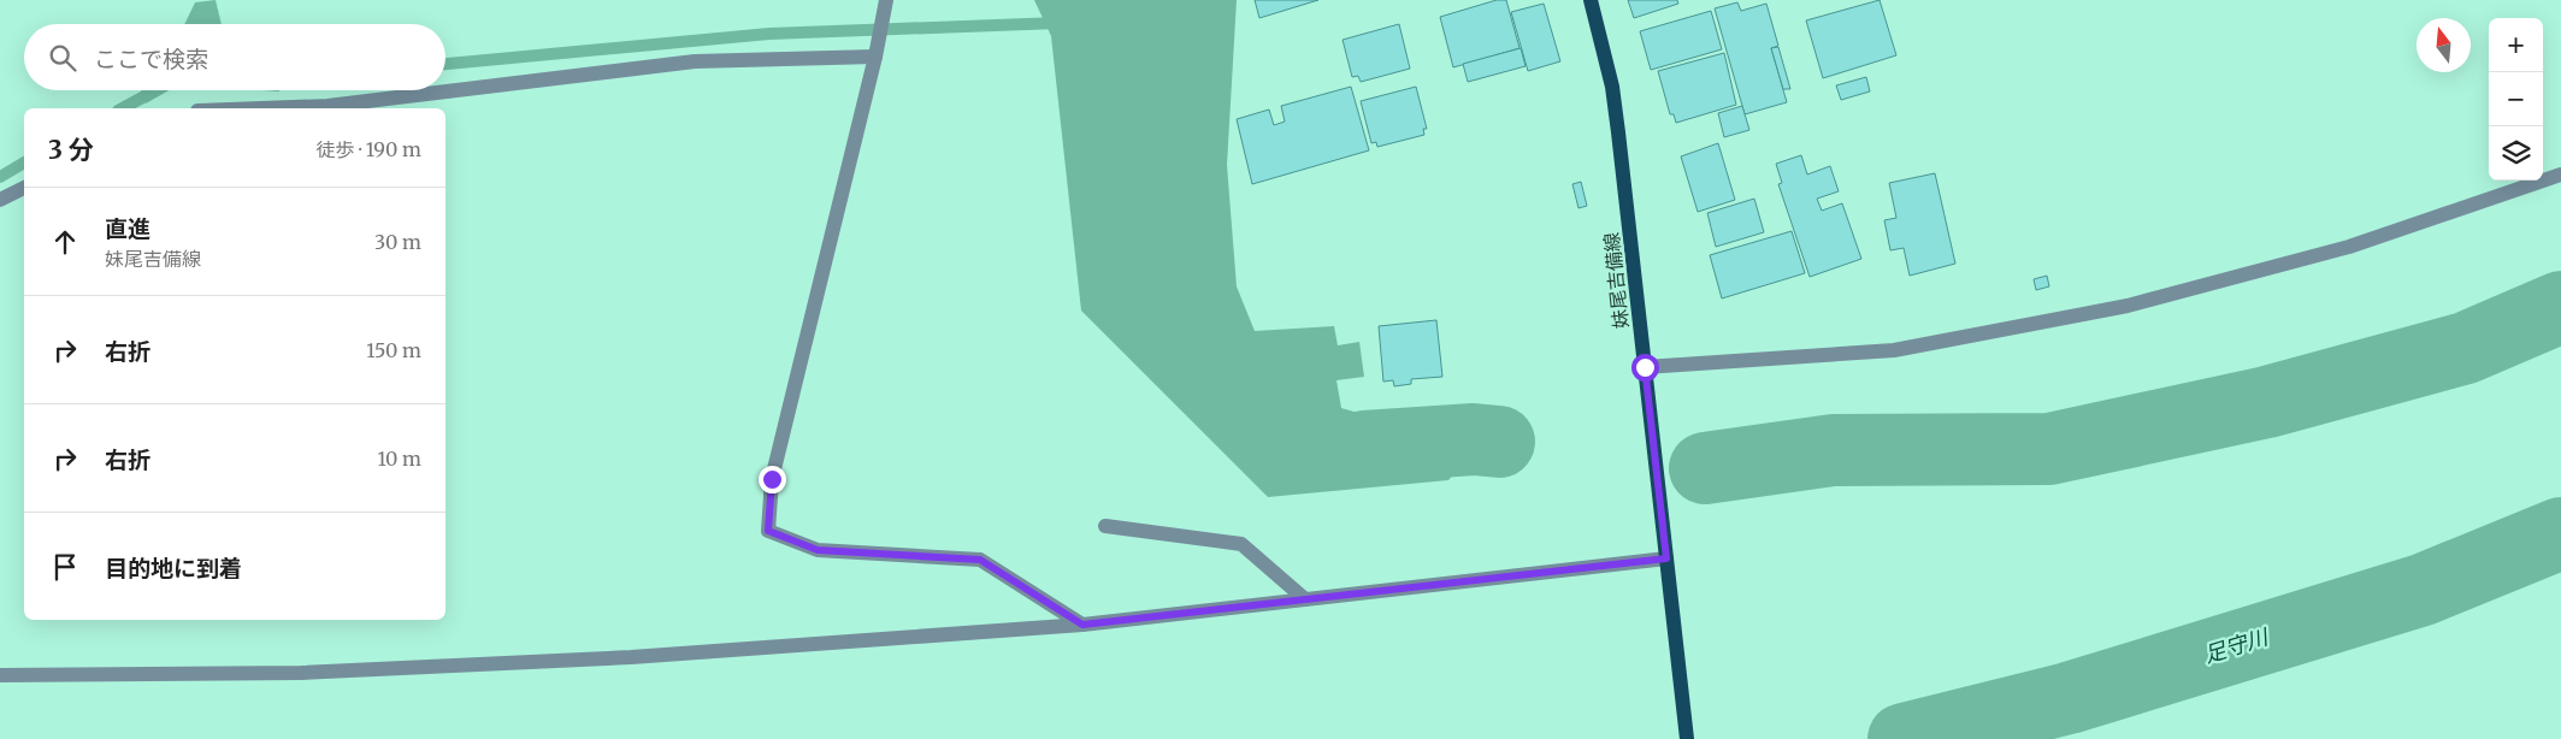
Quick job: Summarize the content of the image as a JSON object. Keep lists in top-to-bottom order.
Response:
{
  "streets": {
    "main road": ["妹尾吉備線"]
  },
  "water": ["足守川"],
  "north": "top",
  "page": {
    "map_buttons": ["+", "−"],
    "search": "ここで検索",
    "heading": ["3 分", "徒歩 · 190 m"],
    "list": [
      ["直進", "妹尾吉備線", "30 m"],
      ["右折", "150 m"],
      ["右折", "10 m"],
      "目的地に到着"
    ]
  }
}
